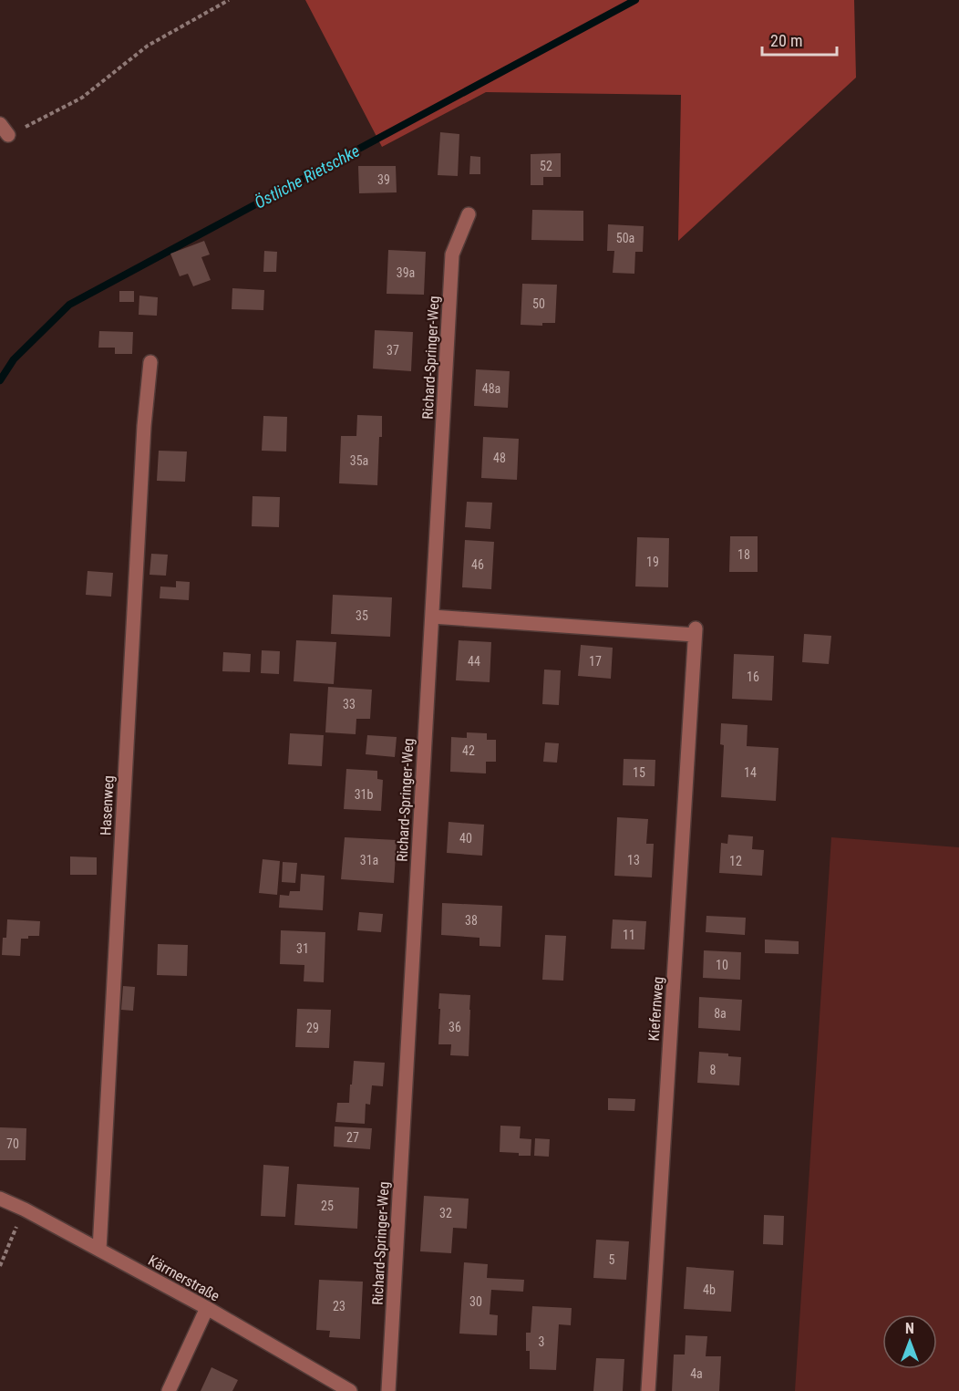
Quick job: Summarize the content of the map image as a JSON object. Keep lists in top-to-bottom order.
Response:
{
  "streets": {
    "street": [
      "Richard-Springer-Weg",
      "Hasenweg",
      "Kiefernweg",
      "Kärrnerstraße"
    ]
  },
  "crossings": [
    ["Richard-Springer-Weg", "Kiefernweg"],
    ["Hasenweg", "Kärrnerstraße"]
  ],
  "water": ["Östliche Rietschke"],
  "house_numbers": [
    "52",
    "39",
    "50a",
    "39a",
    "50",
    "37",
    "48a",
    "48",
    "35a",
    "18",
    "19",
    "46",
    "35",
    "44",
    "17",
    "16",
    "33",
    "42",
    "15",
    "14",
    "31b",
    "40",
    "31a",
    "13",
    "12",
    "38",
    "11",
    "31",
    "10",
    "8a",
    "36",
    "29",
    "8",
    "27",
    "70",
    "25",
    "32",
    "5",
    "4b",
    "30",
    "23",
    "3",
    "4a"
  ],
  "scale_bar": "20 m",
  "north": "top"
}
